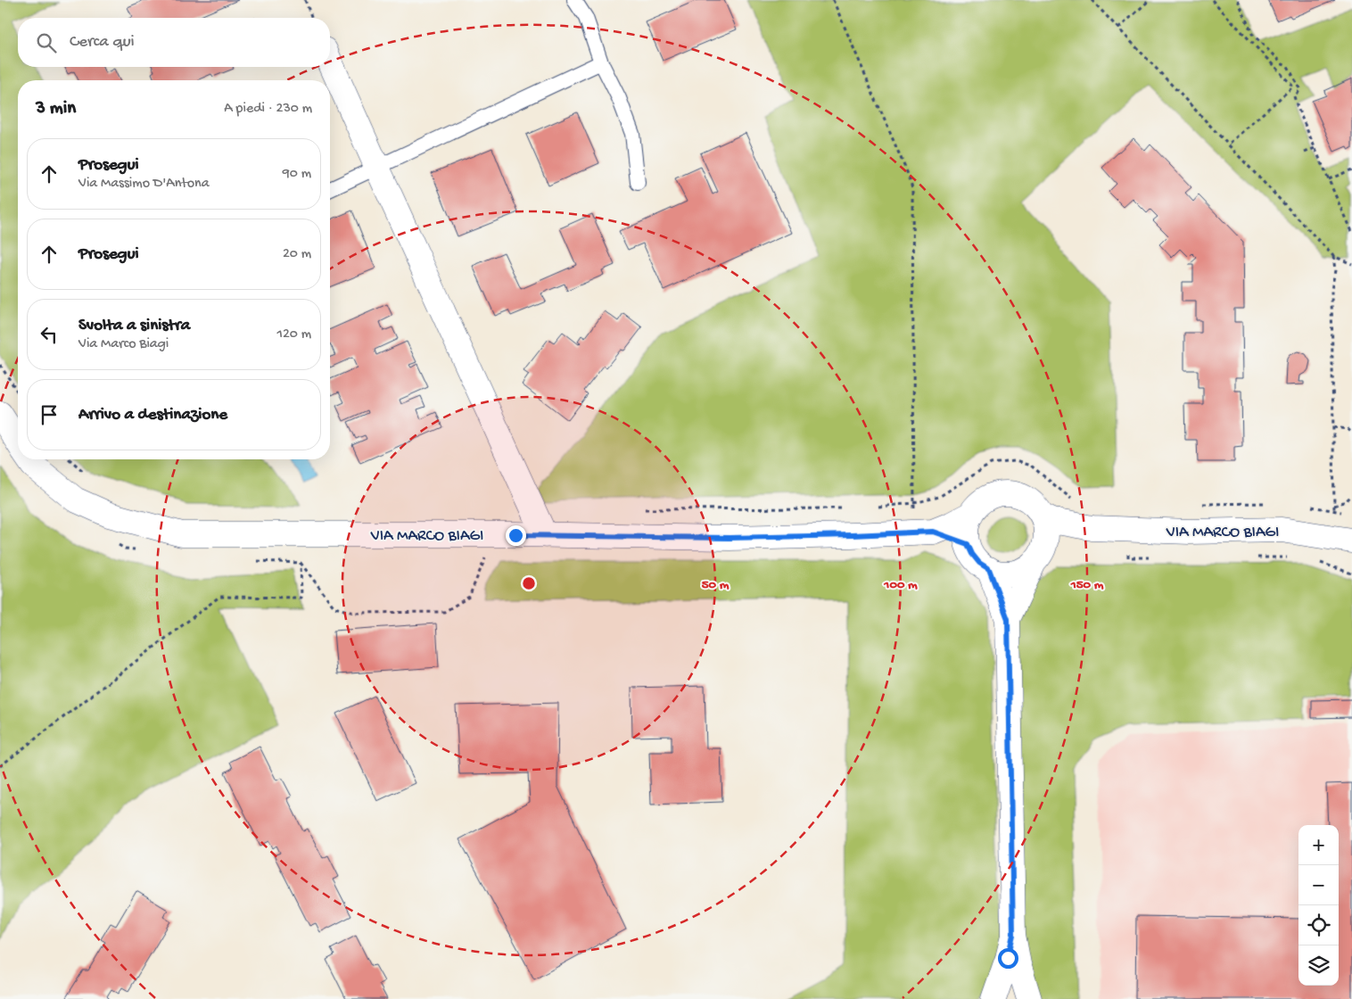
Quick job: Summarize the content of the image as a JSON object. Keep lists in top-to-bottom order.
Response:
{
  "streets": {
    "street": ["VIA MARCO BIAGI"]
  },
  "page": {
    "search": "Cerca qui",
    "heading": ["3 min", "A piedi · 230 m"],
    "list": [
      ["Prosegui", "Via Massimo D'Antona", "90 m"],
      ["Prosegui", "20 m"],
      ["Svolta a sinistra", "Via Marco Biagi", "120 m"],
      "Arrivo a destinazione"
    ],
    "map_buttons": ["+", "−"]
  },
  "rings": ["50 m", "100 m", "150 m"]
}
